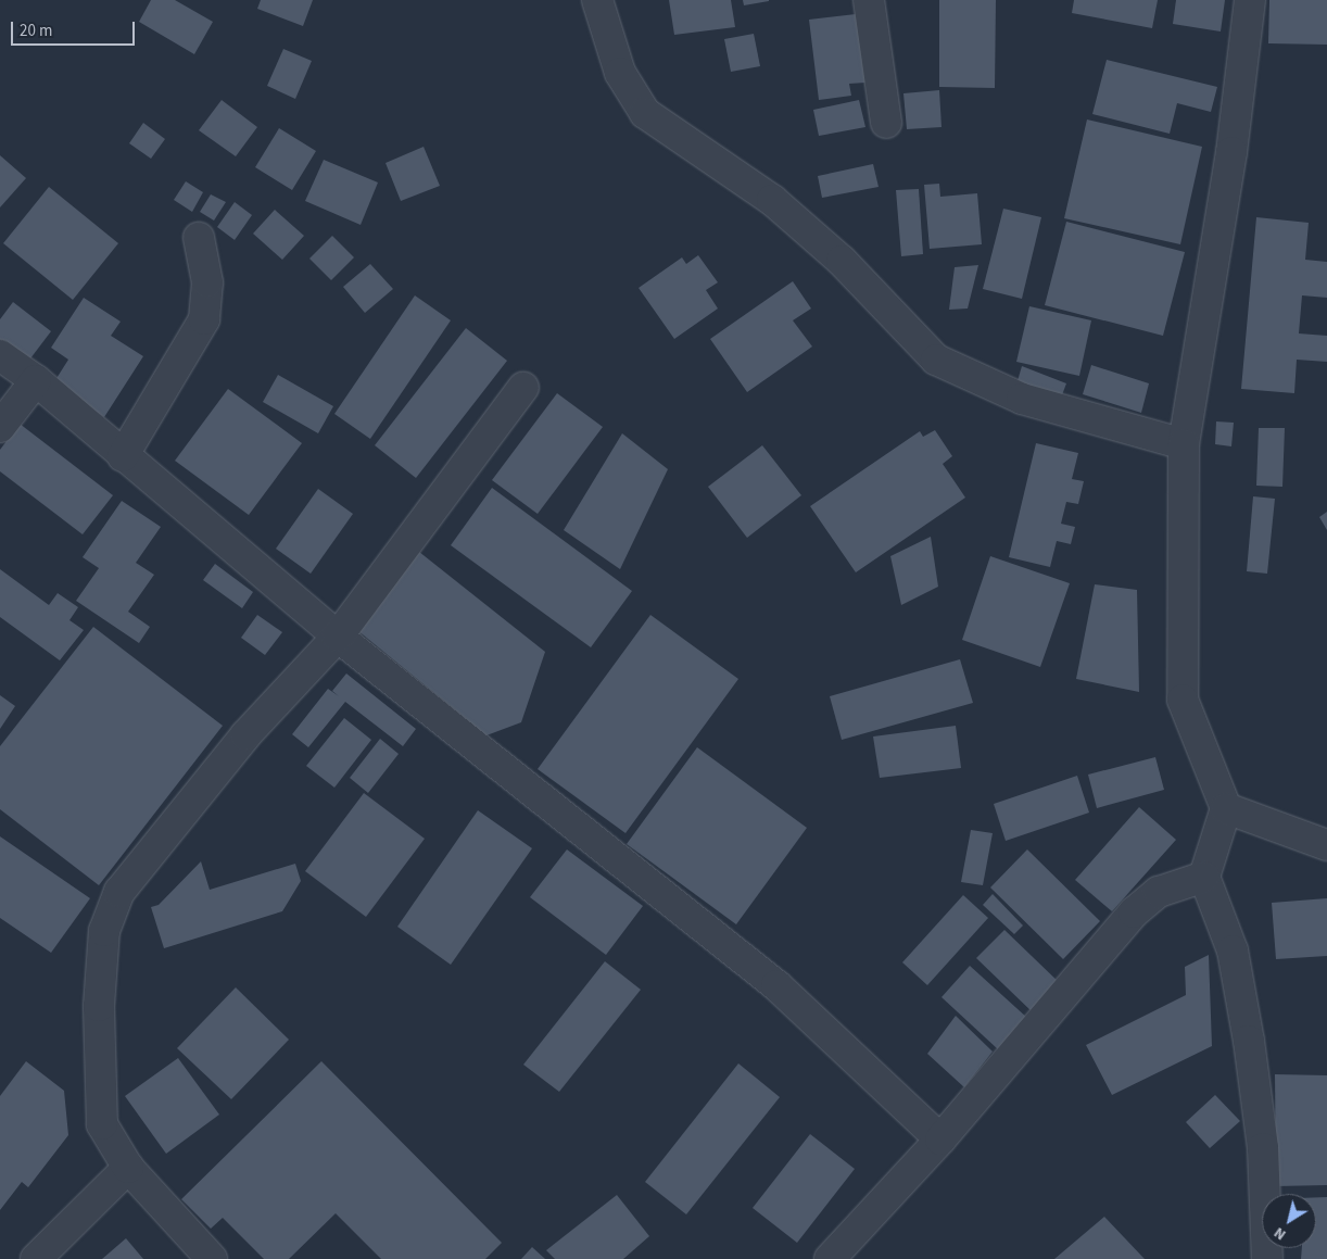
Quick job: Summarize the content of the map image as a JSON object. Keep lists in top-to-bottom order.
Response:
{
  "scale_bar": "20 m",
  "north": "bottom left"
}
